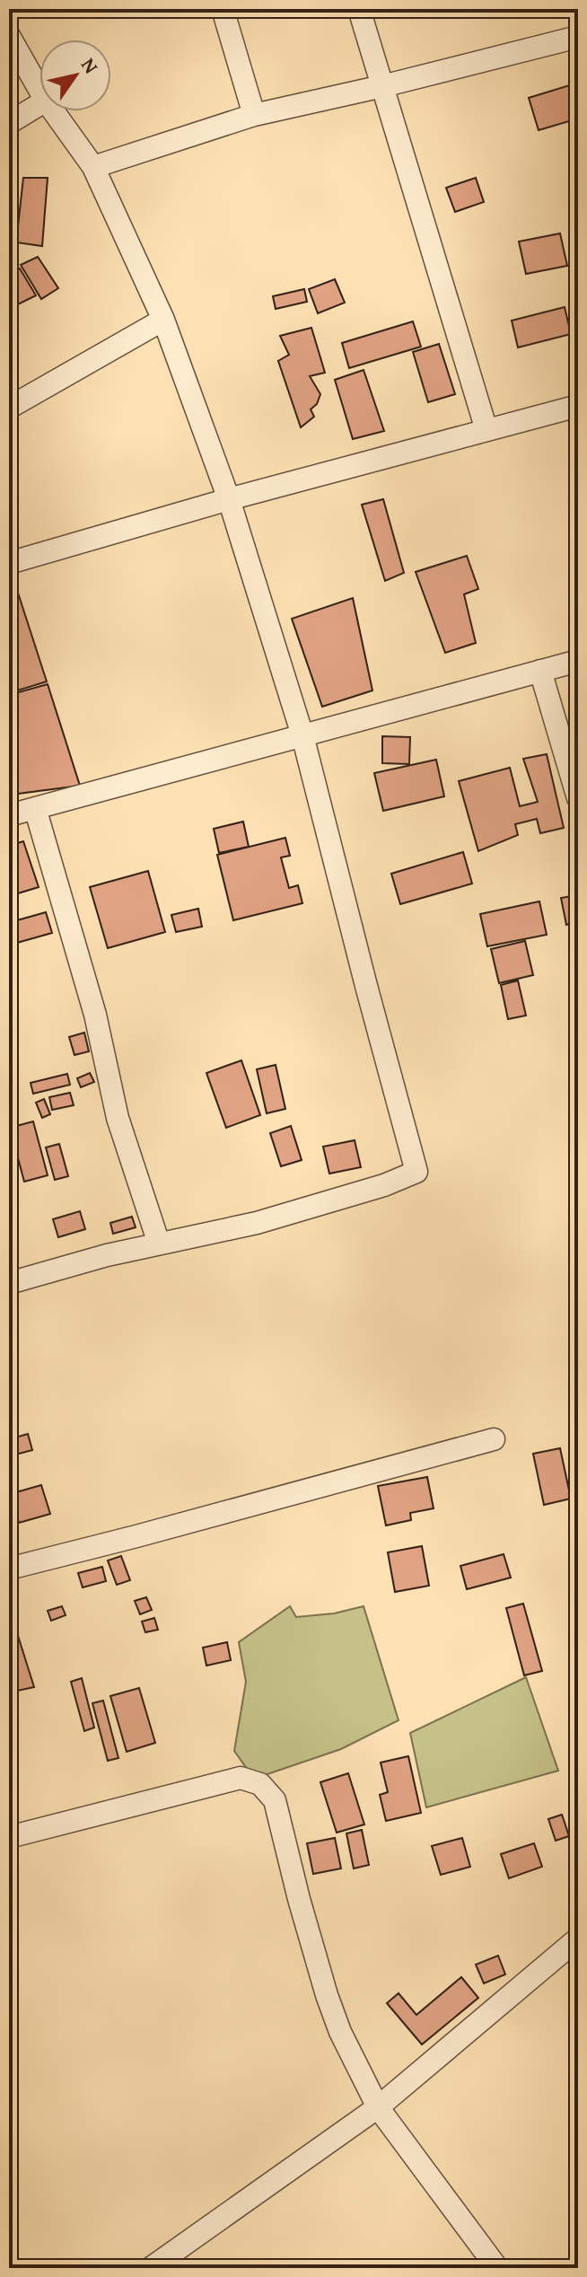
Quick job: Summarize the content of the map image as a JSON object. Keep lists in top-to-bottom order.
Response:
{
  "north": "top right"
}
